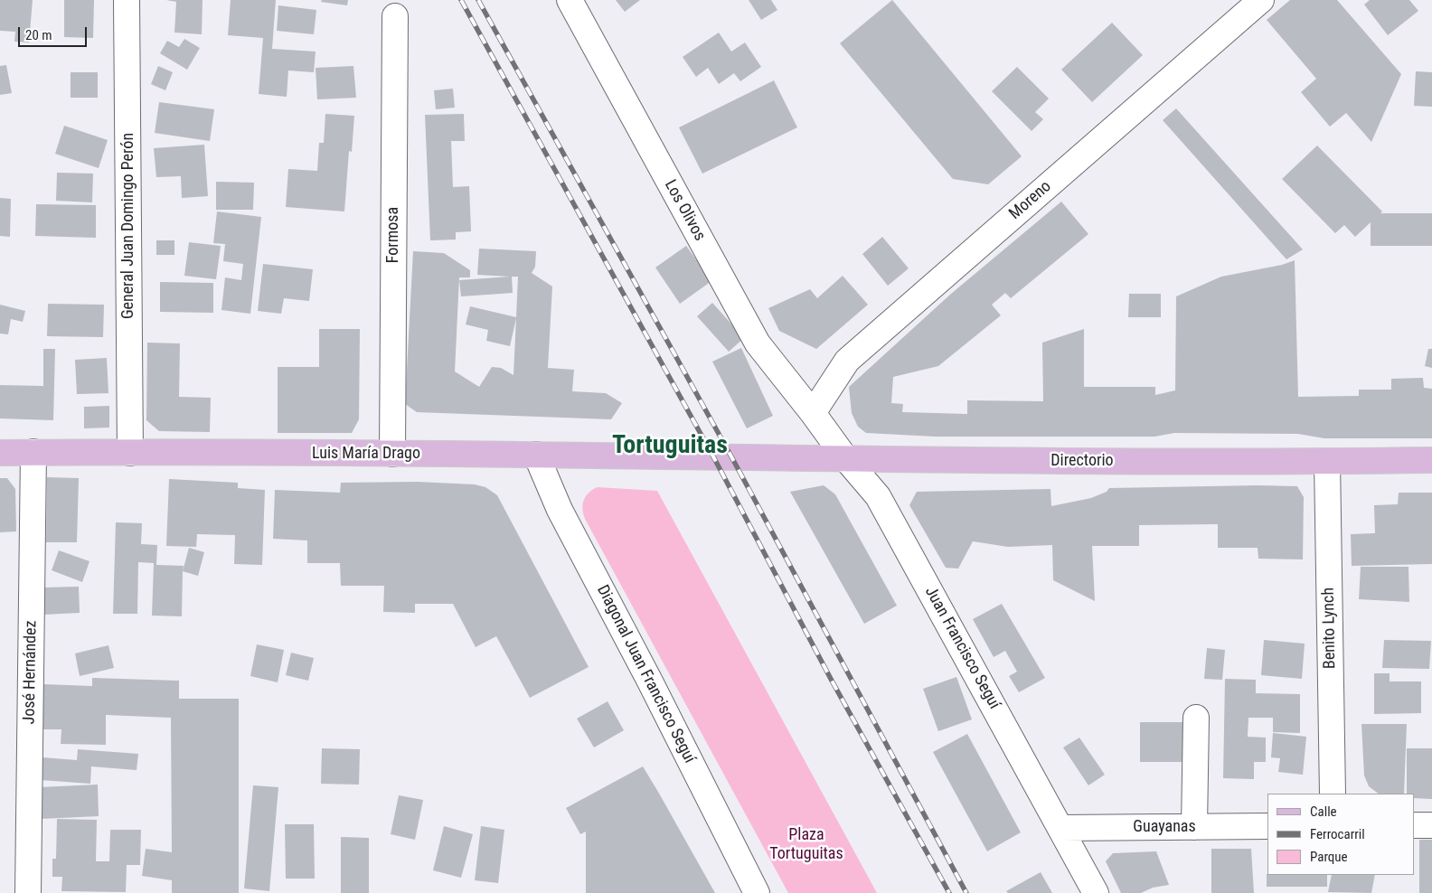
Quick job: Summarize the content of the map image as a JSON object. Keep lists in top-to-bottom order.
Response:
{
  "streets": {
    "main road": ["Luis María Drago", "Directorio"],
    "street": [
      "Moreno",
      "Los Olivos",
      "General Juan Domingo Perón",
      "Formosa",
      "Benito Lynch",
      "Juan Francisco Seguí",
      "José Hernández",
      "Diagonal Juan Francisco Seguí",
      "Guayanas"
    ]
  },
  "crossings": [
    ["Moreno", "Los Olivos"],
    ["Moreno", "Juan Francisco Seguí"],
    ["Los Olivos", "Juan Francisco Seguí"],
    ["General Juan Domingo Perón", "Luis María Drago"],
    ["Formosa", "Luis María Drago"],
    ["Luis María Drago", "Directorio"],
    ["Luis María Drago", "José Hernández"],
    ["Luis María Drago", "Diagonal Juan Francisco Seguí"],
    ["Directorio", "Benito Lynch"],
    ["Directorio", "Juan Francisco Seguí"],
    ["Juan Francisco Seguí", "Guayanas"]
  ],
  "districts": ["Tortuguitas"],
  "parks": ["Plaza Tortuguitas"],
  "legend": ["Calle", "Ferrocarril", "Parque"],
  "scale_bar": "20 m"
}
